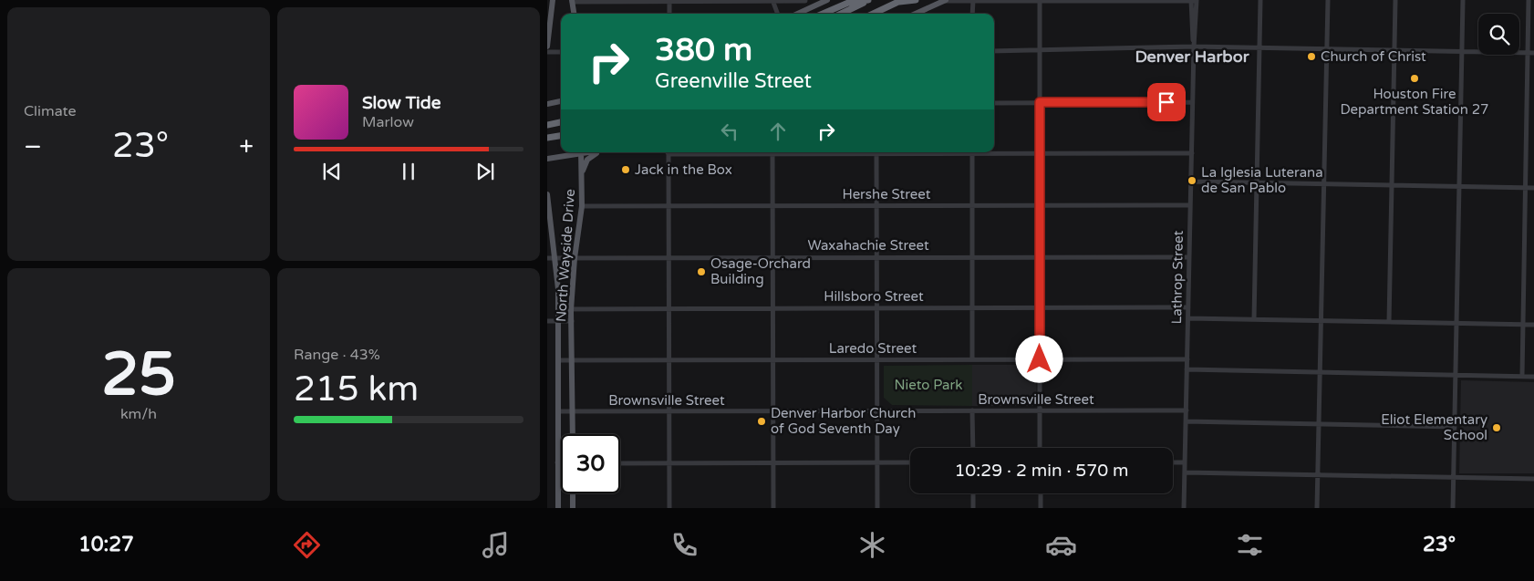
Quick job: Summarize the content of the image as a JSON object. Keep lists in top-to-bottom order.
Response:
{
  "streets": {
    "main road": ["North Wayside Drive"],
    "street": [
      "Hershe Street",
      "Waxahachie Street",
      "Lathrop Street",
      "Hillsboro Street",
      "Laredo Street",
      "Brownsville Street"
    ]
  },
  "crossings": [
    ["Hershe Street", "North Wayside Drive"],
    ["Hershe Street", "Lathrop Street"],
    ["Waxahachie Street", "North Wayside Drive"],
    ["Waxahachie Street", "Lathrop Street"],
    ["North Wayside Drive", "Hillsboro Street"],
    ["North Wayside Drive", "Laredo Street"],
    ["North Wayside Drive", "Brownsville Street"],
    ["Lathrop Street", "Hillsboro Street"],
    ["Lathrop Street", "Laredo Street"],
    ["Lathrop Street", "Brownsville Street"]
  ],
  "districts": ["Denver Harbor"],
  "parks": ["Nieto Park"],
  "places": [
    "Church of Christ",
    "Houston Fire Department Station 27",
    "Jack in the Box",
    "La Iglesia Luterana de San Pablo",
    "Osage-Orchard Building",
    "Denver Harbor Church of God Seventh Day",
    "Eliot Elementary School"
  ],
  "page": {
    "tile": [
      "Climate",
      ["25", "km/h"],
      ["Range · 43%", "215 km"]
    ],
    "turn": ["380 m", "Greenville Street"],
    "song": ["Slow Tide", "Marlow"],
    "heat": ["−", "23°", "+"],
    "limit": "30",
    "trip": "10:29 · 2 min · 570 m",
    "tabs": ["10:27", "23°"]
  }
}
